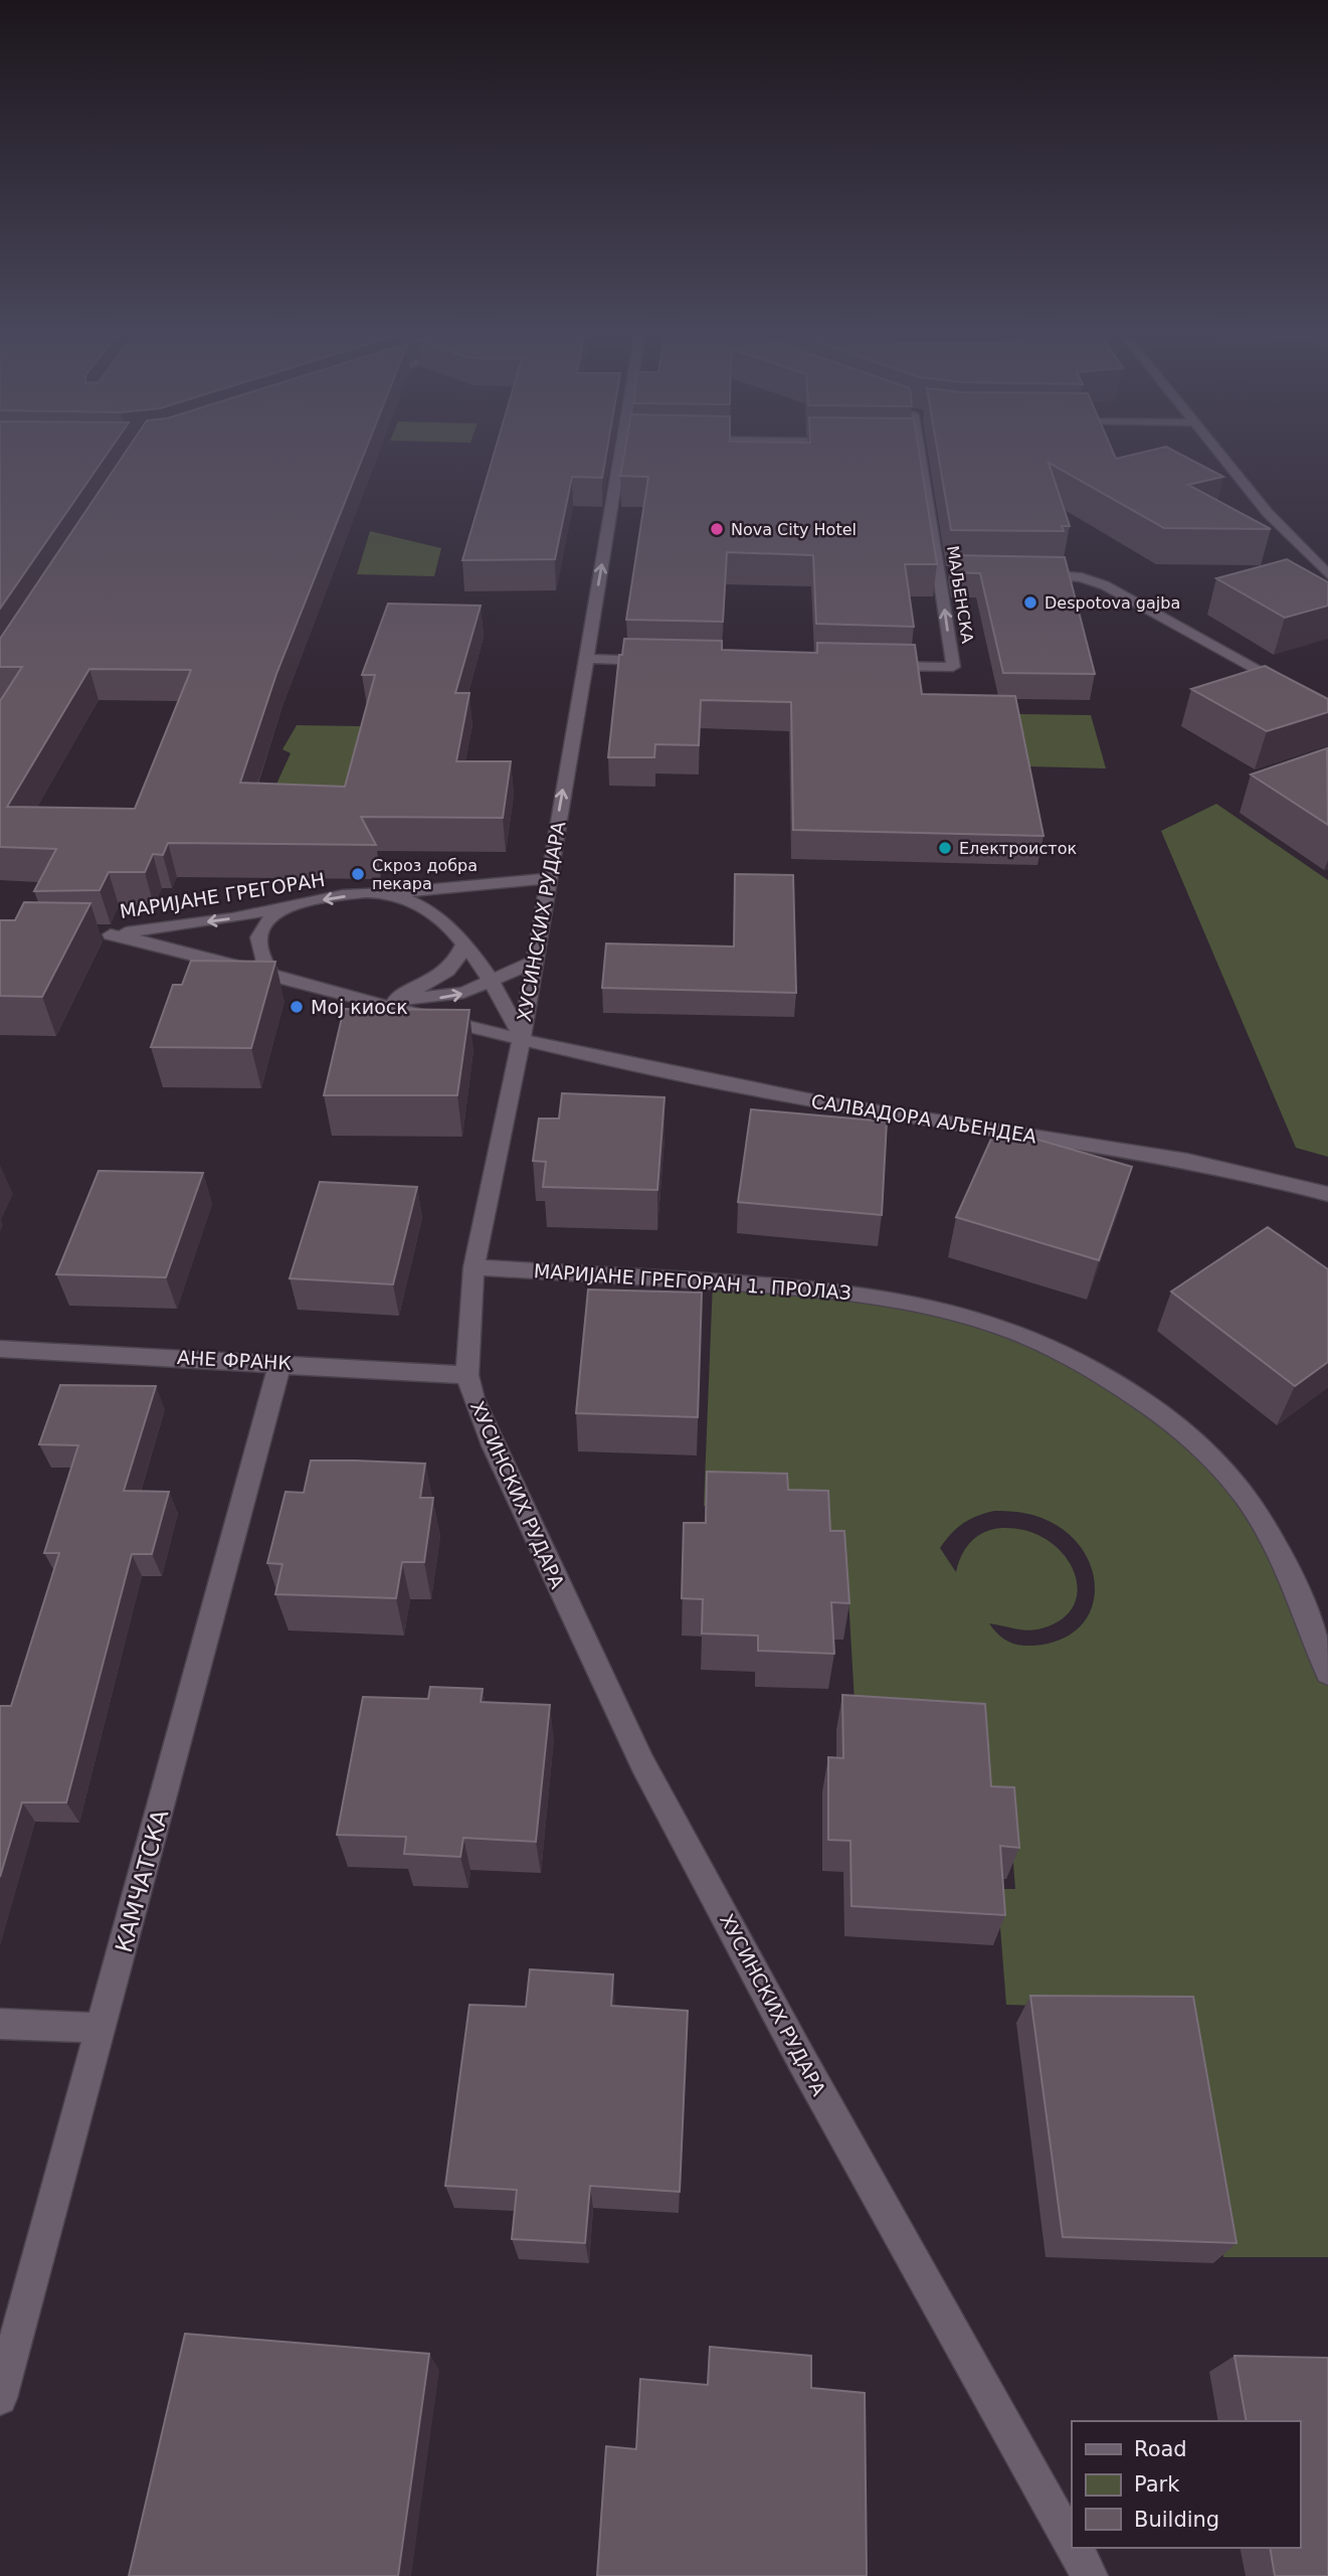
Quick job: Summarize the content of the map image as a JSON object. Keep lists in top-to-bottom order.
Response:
{
  "streets": {
    "street": [
      "МАЉЕНСКА",
      "МАРИЈАНЕ ГРЕГОРАН",
      "ХУСИНСКИХ РУДАРА",
      "САЛВАДОРА АЉЕНДЕА",
      "МАРИЈАНЕ ГРЕГОРАН 1. ПРОЛАЗ",
      "АНЕ ФРАНК",
      "КАМЧАТСКА"
    ]
  },
  "crossings": [
    ["МАРИЈАНЕ ГРЕГОРАН", "ХУСИНСКИХ РУДАРА"],
    ["МАРИЈАНЕ ГРЕГОРАН", "САЛВАДОРА АЉЕНДЕА"],
    ["ХУСИНСКИХ РУДАРА", "САЛВАДОРА АЉЕНДЕА"],
    ["ХУСИНСКИХ РУДАРА", "МАРИЈАНЕ ГРЕГОРАН 1. ПРОЛАЗ"],
    ["ХУСИНСКИХ РУДАРА", "АНЕ ФРАНК"],
    ["АНЕ ФРАНК", "КАМЧАТСКА"]
  ],
  "places": [
    "Nova City Hotel",
    "Despotova gajba",
    "Електроисток",
    "Скроз добра пекара",
    "Мој киоск"
  ],
  "legend": ["Road", "Park", "Building"]
}
